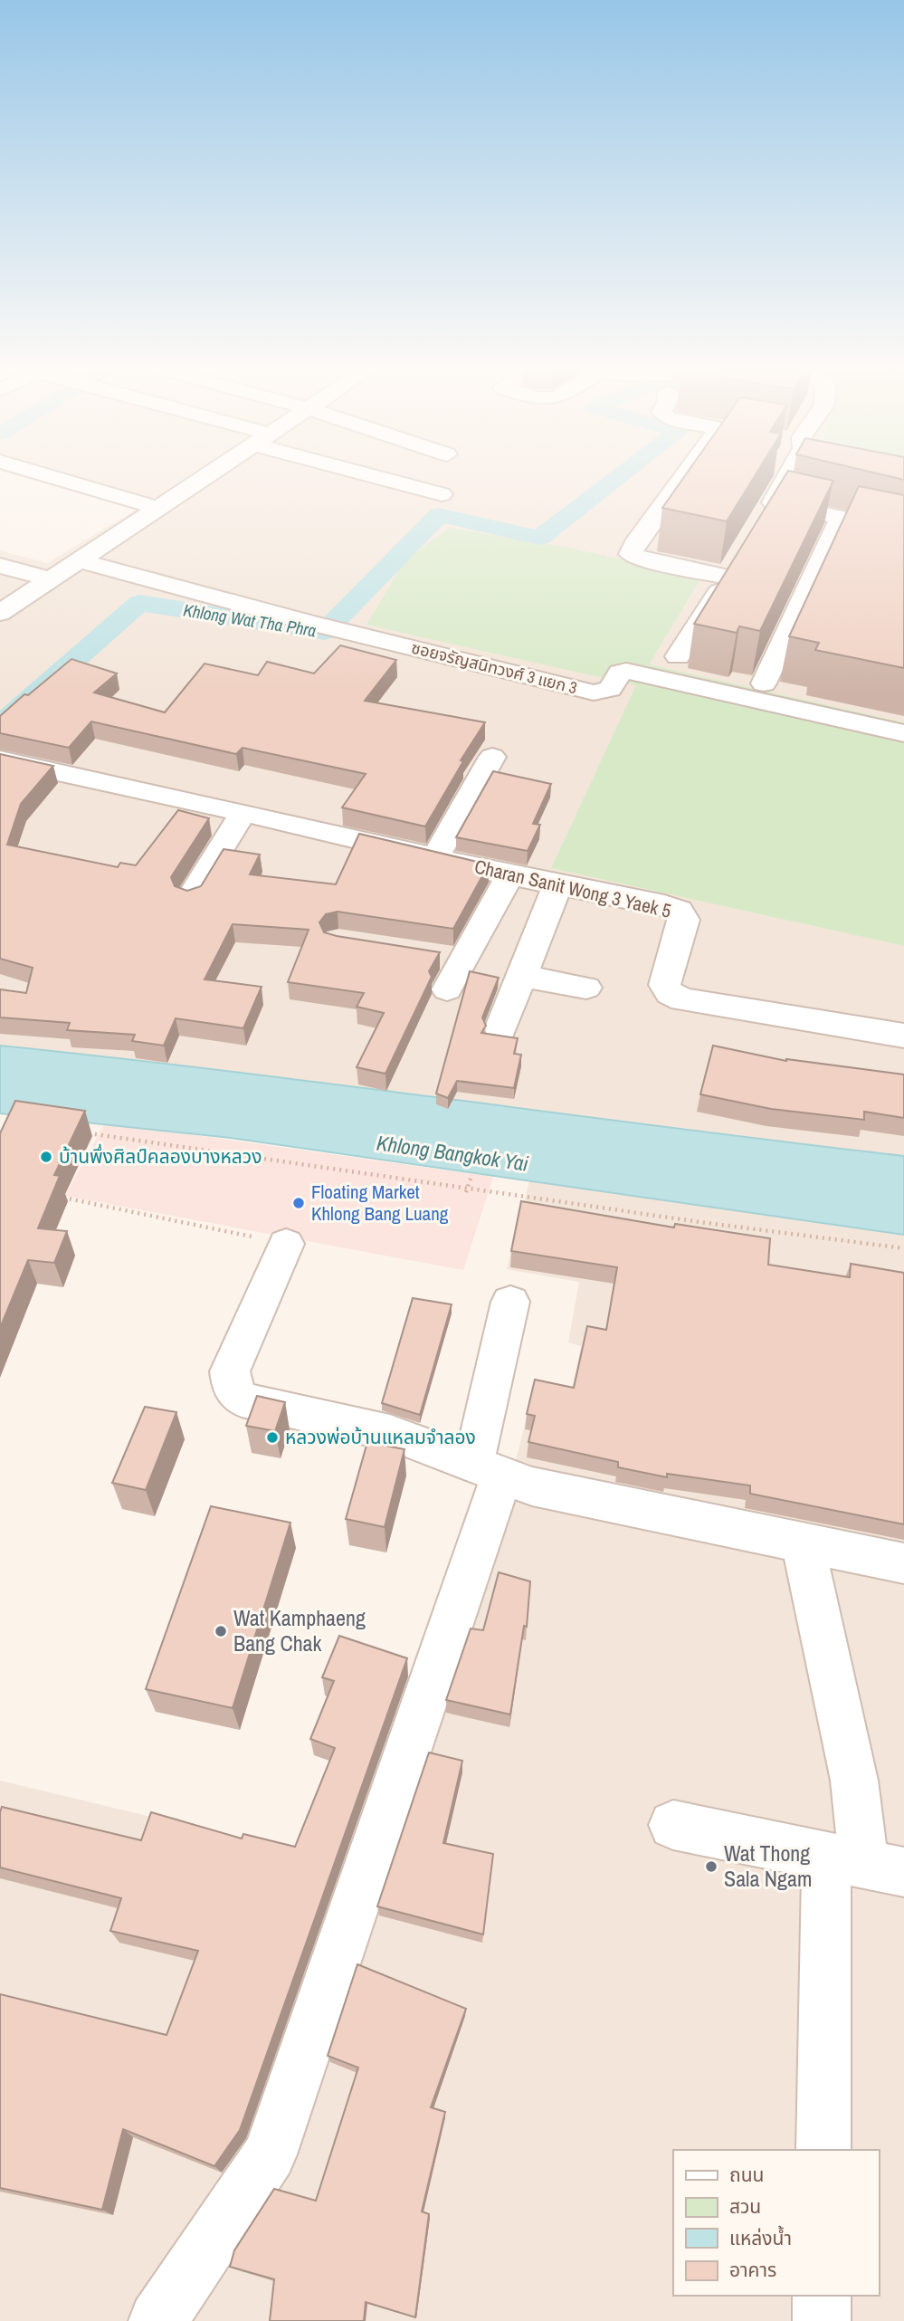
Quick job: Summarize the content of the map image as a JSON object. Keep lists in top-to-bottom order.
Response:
{
  "streets": {
    "street": ["ซอยจรัญสนิทวงศ์ 3 แยก 3", "Charan Sanit Wong 3 Yaek 5"]
  },
  "water": ["Khlong Wat Tha Phra", "Khlong Bangkok Yai"],
  "places": [
    "บ้านพึ่งศิลป์คลองบางหลวง",
    "Floating Market Khlong Bang Luang",
    "หลวงพ่อบ้านแหลมจำลอง",
    "Wat Kamphaeng Bang Chak",
    "Wat Thong Sala Ngam"
  ],
  "legend": [
    "ถนน",
    "สวน",
    "แหล่งน้ำ",
    "อาคาร"
  ]
}
